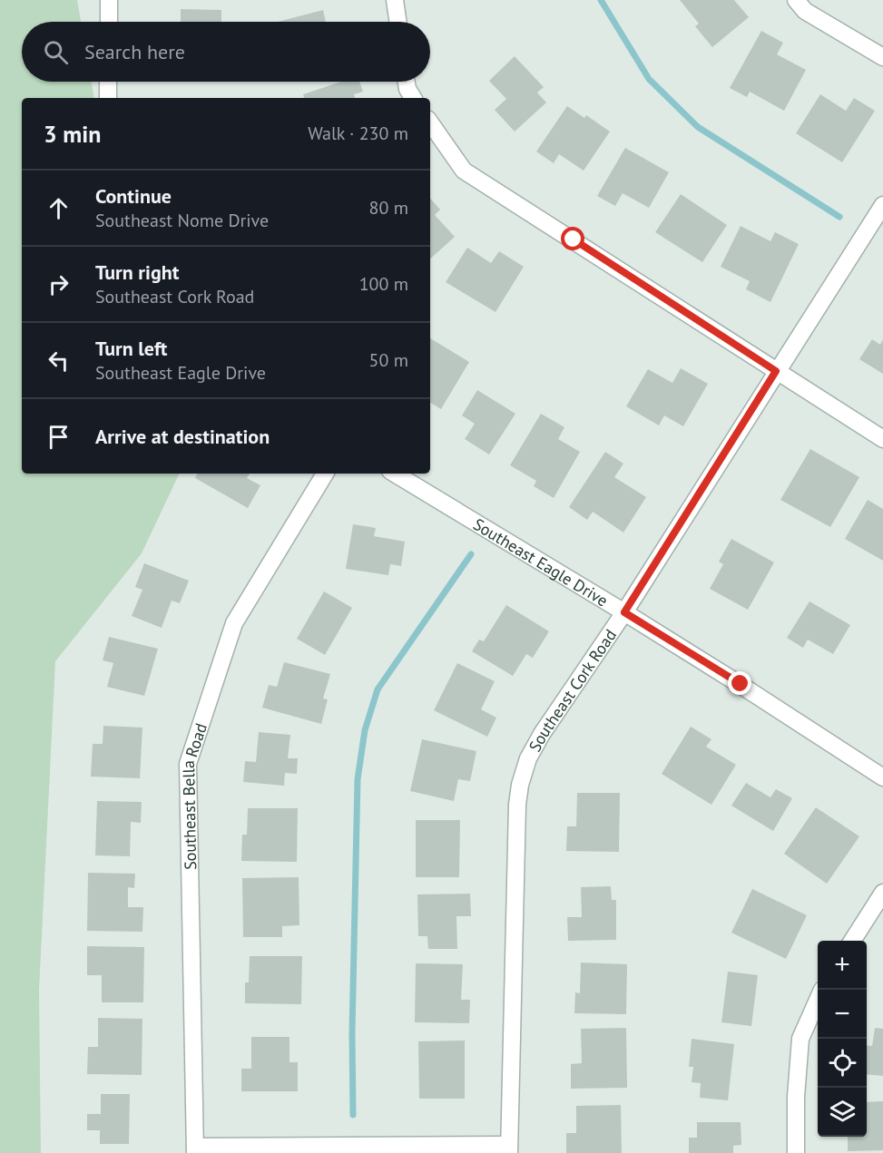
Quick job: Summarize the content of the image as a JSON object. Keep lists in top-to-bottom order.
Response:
{
  "streets": {
    "street": ["Southeast Eagle Drive", "Southeast Cork Road", "Southeast Bella Road"]
  },
  "crossings": [
    ["Southeast Eagle Drive", "Southeast Cork Road"]
  ],
  "page": {
    "search": "Search here",
    "heading": ["3 min", "Walk · 230 m"],
    "list": [
      ["Continue", "Southeast Nome Drive", "80 m"],
      ["Turn right", "Southeast Cork Road", "100 m"],
      ["Turn left", "Southeast Eagle Drive", "50 m"],
      "Arrive at destination"
    ],
    "map_buttons": ["+", "−"]
  }
}
